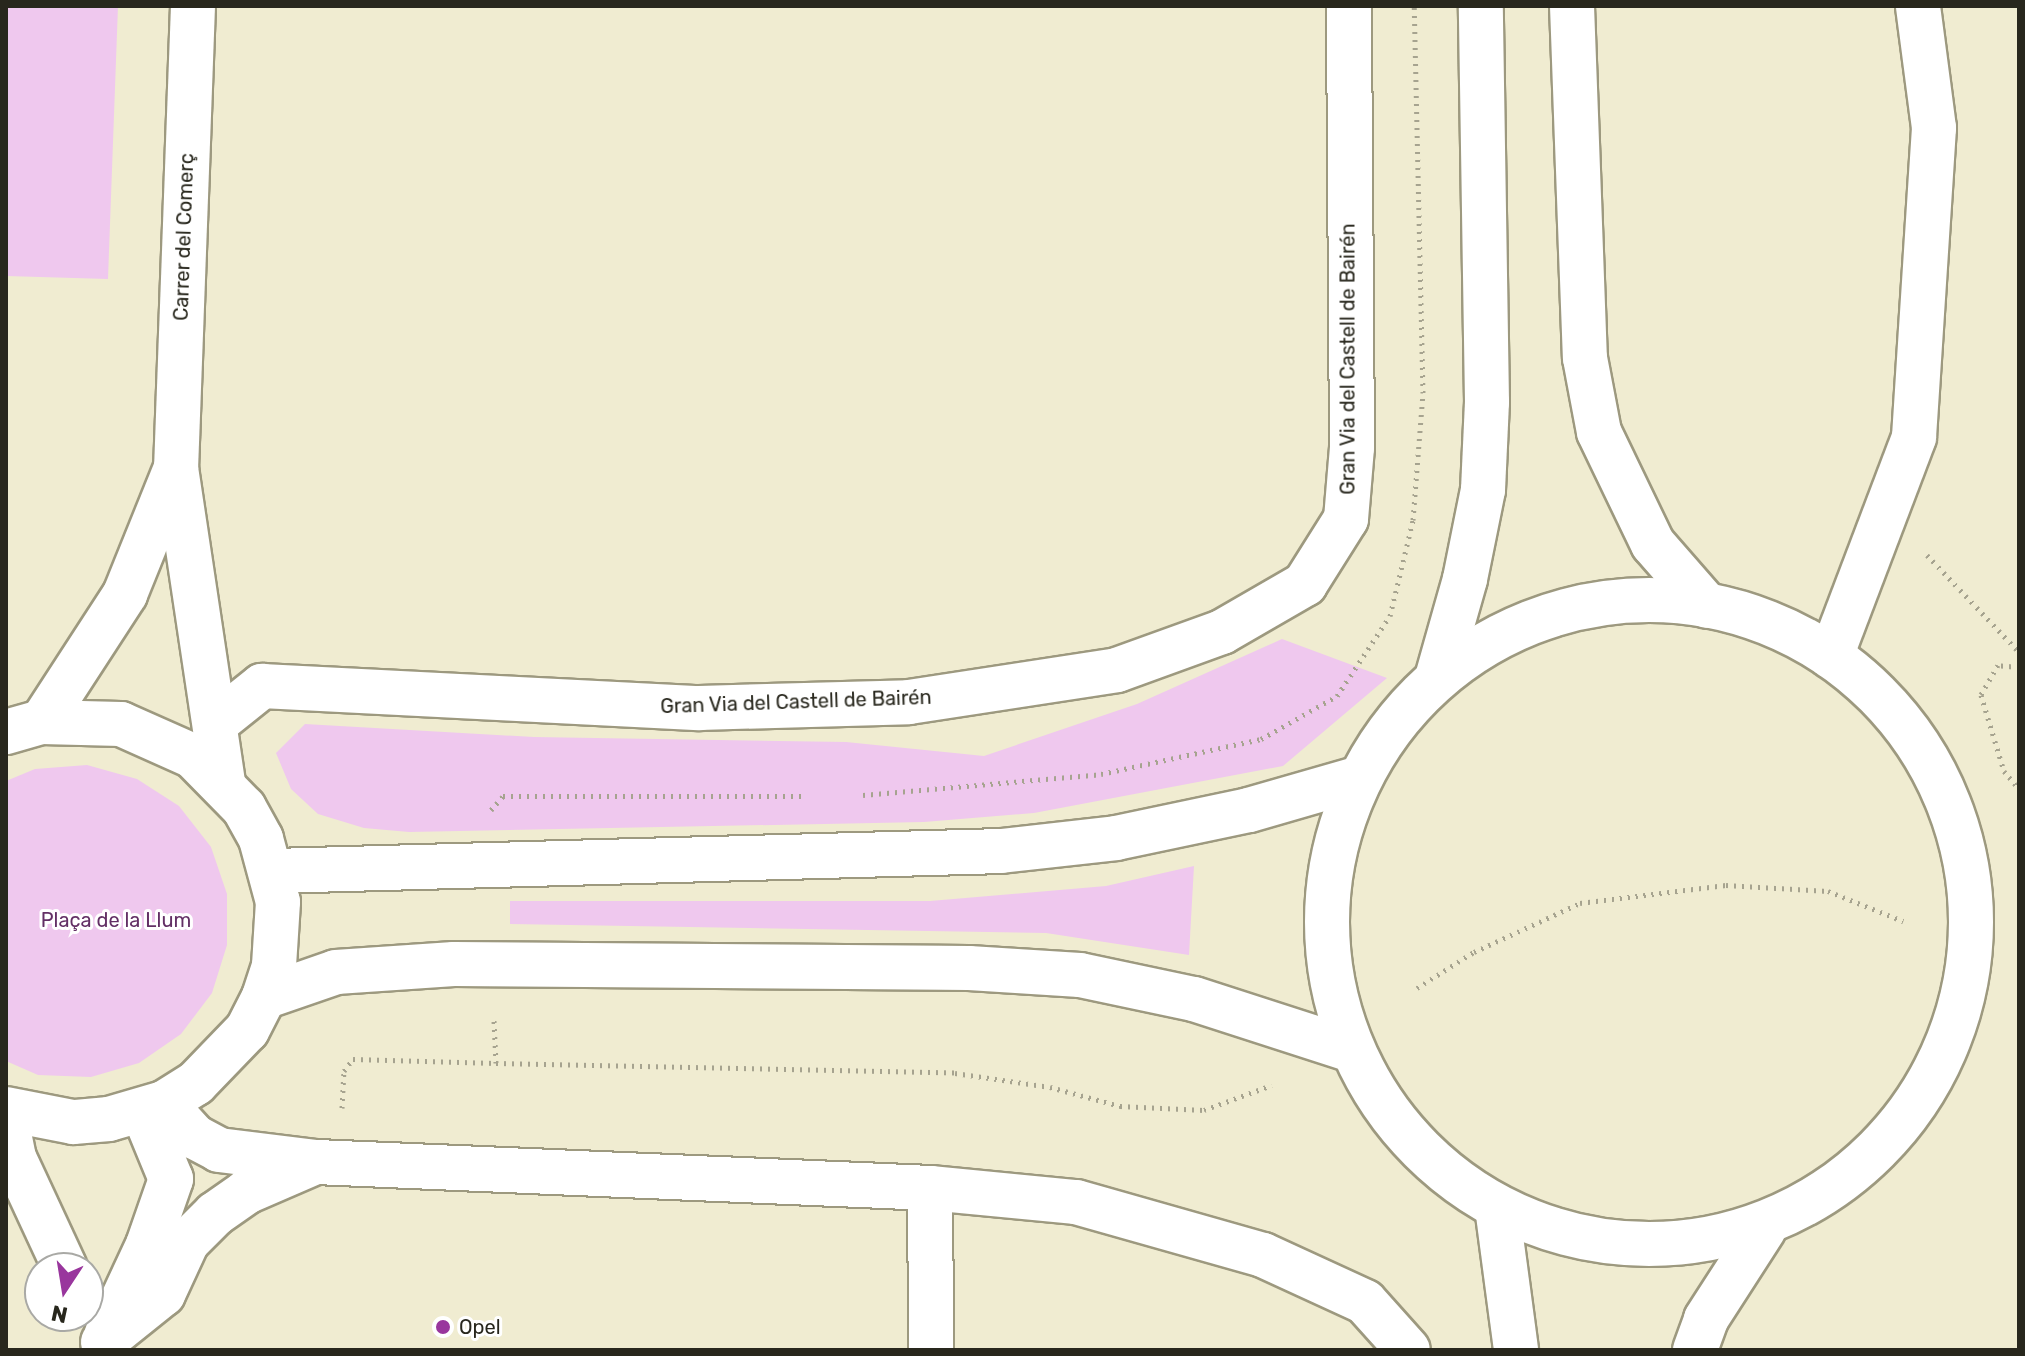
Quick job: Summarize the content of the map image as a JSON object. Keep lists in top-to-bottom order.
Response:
{
  "streets": {
    "street": ["Carrer del Comerç", "Gran Via del Castell de Bairén"]
  },
  "crossings": [
    ["Carrer del Comerç", "Gran Via del Castell de Bairén"]
  ],
  "parks": ["Plaça de la Llum"],
  "places": ["Opel"],
  "north": "bottom"
}
